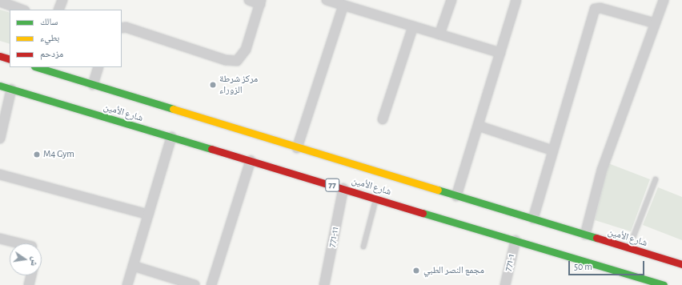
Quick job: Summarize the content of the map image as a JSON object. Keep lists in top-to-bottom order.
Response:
{
  "streets": {
    "main road": ["شارع الأمين", "77"],
    "street": ["771-11", "771-1"]
  },
  "crossings": [
    ["شارع الأمين", "771-11"],
    ["شارع الأمين", "771-1"]
  ],
  "places": ["مركز شرطة الزوراء", "M4 Gym", "مجمع النصر الطبي"],
  "legend": ["سالك", "بطيء", "مزدحم"],
  "scale_bar": "50 m",
  "north": "right"
}
